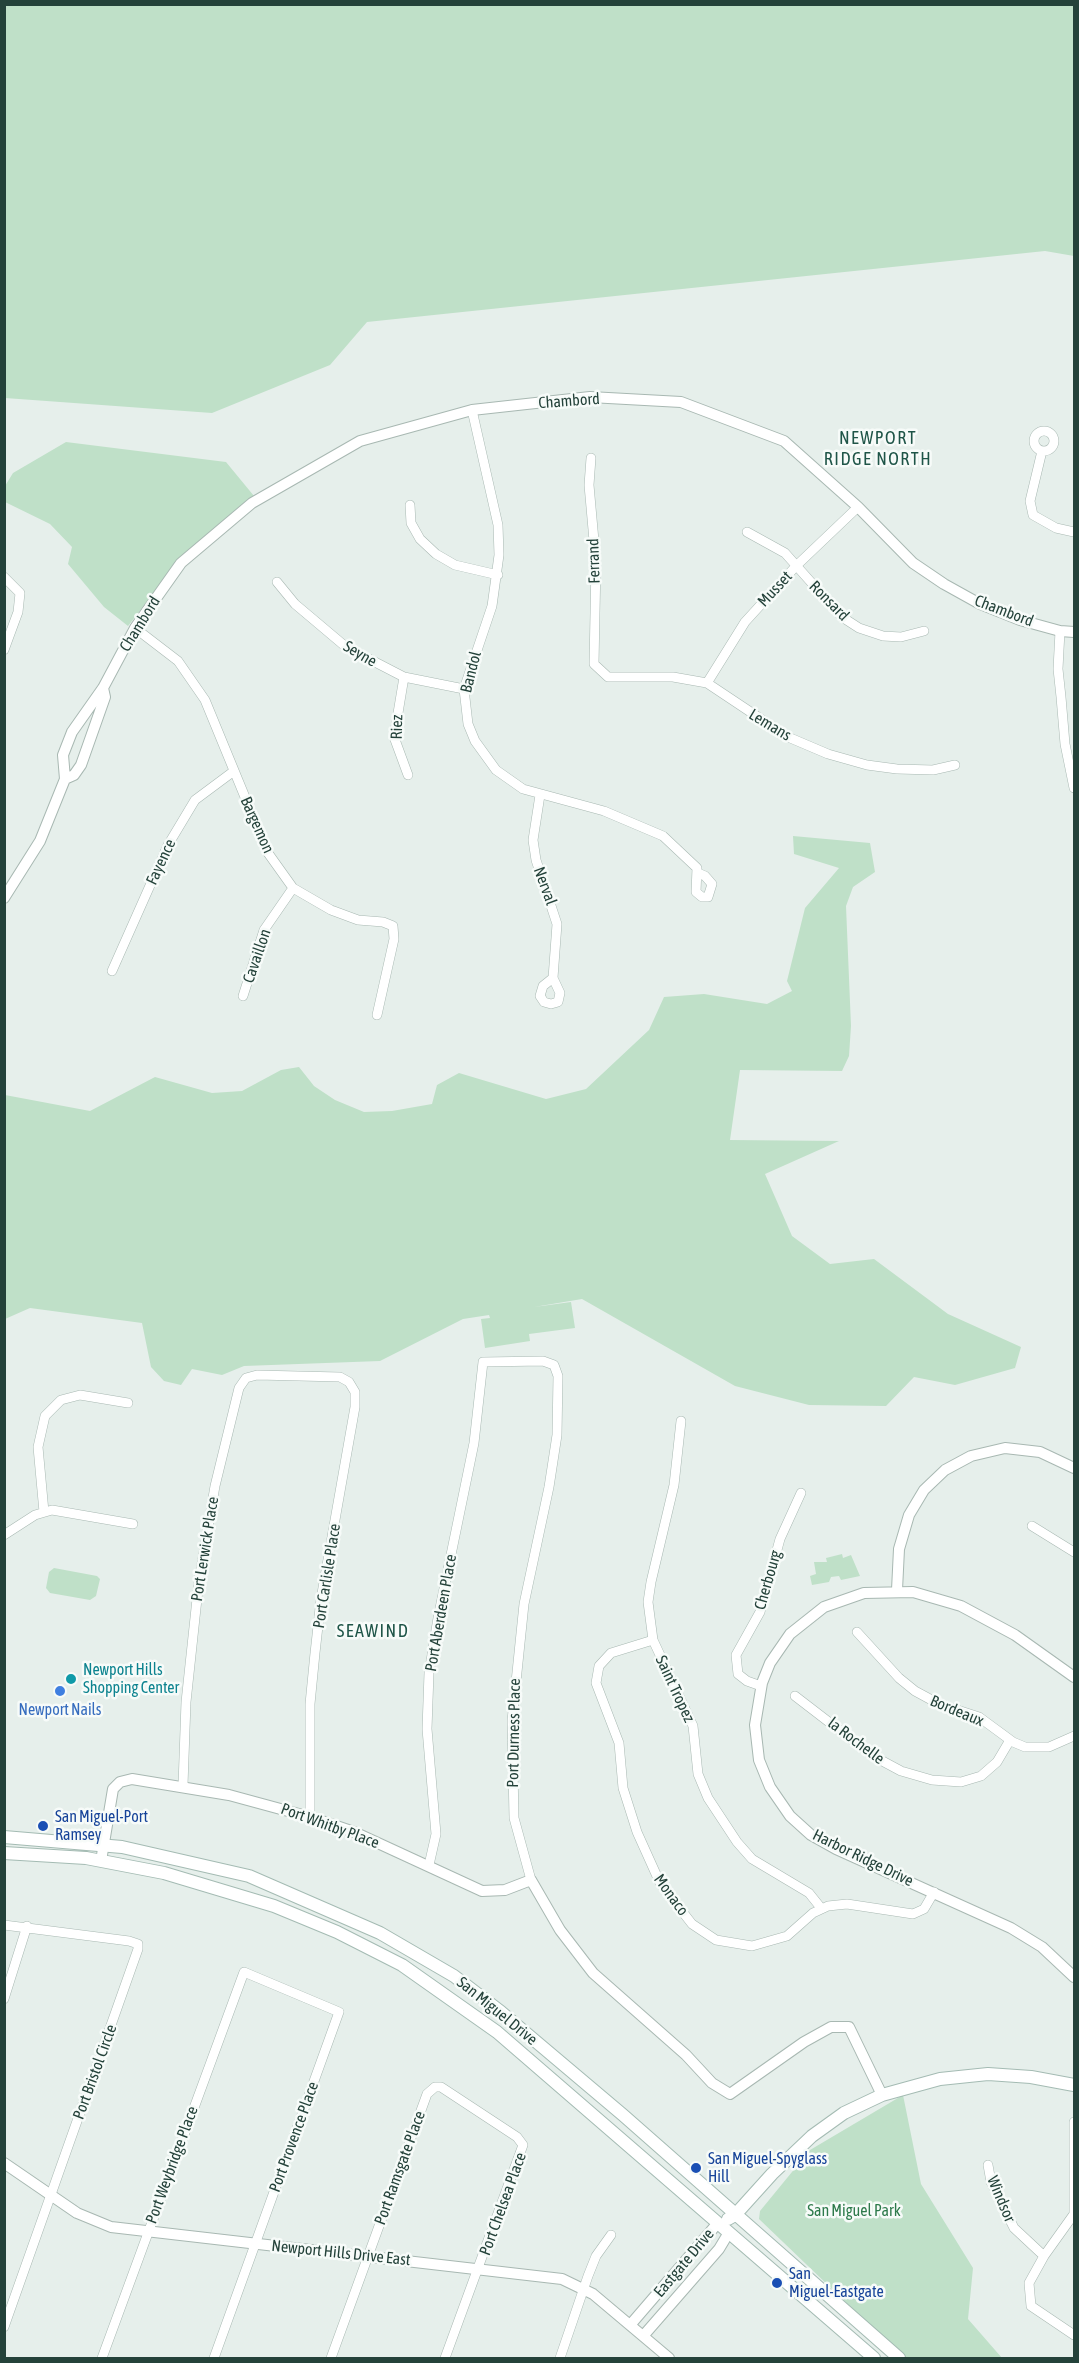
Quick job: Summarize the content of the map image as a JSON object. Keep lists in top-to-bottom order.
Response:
{
  "streets": {
    "main road": ["San Miguel Drive", "Eastgate Drive"],
    "street": [
      "Chambord",
      "Ferrand",
      "Musset",
      "Ronsard",
      "Seyne",
      "Bandol",
      "Lemans",
      "Riez",
      "Bargemon",
      "Fayence",
      "Nerval",
      "Cavaillon",
      "Port Lerwick Place",
      "Port Carlisle Place",
      "Cherbourg",
      "Port Aberdeen Place",
      "Saint Tropez",
      "Bordeaux",
      "Port Durness Place",
      "la Rochelle",
      "Port Whitby Place",
      "Harbor Ridge Drive",
      "Monaco",
      "Port Bristol Circle",
      "Port Provence Place",
      "Port Weybridge Place",
      "Port Ramsgate Place",
      "Windsor",
      "Port Chelsea Place",
      "Newport Hills Drive East"
    ]
  },
  "crossings": [
    ["Chambord", "Musset"],
    ["Chambord", "Bandol"],
    ["Chambord", "Bargemon"],
    ["Ferrand", "Lemans"],
    ["Musset", "Ronsard"],
    ["Musset", "Lemans"],
    ["Seyne", "Bandol"],
    ["Seyne", "Riez"],
    ["Bandol", "Nerval"],
    ["Bargemon", "Fayence"],
    ["Bargemon", "Cavaillon"],
    ["Port Lerwick Place", "Port Carlisle Place"],
    ["Port Lerwick Place", "Port Whitby Place"],
    ["Port Carlisle Place", "Port Whitby Place"],
    ["Cherbourg", "Harbor Ridge Drive"],
    ["Port Aberdeen Place", "Port Durness Place"],
    ["Port Aberdeen Place", "Port Whitby Place"],
    ["Saint Tropez", "Monaco"],
    ["Bordeaux", "la Rochelle"],
    ["Port Durness Place", "Port Whitby Place"],
    ["Port Whitby Place", "San Miguel Drive"],
    ["Harbor Ridge Drive", "Monaco"],
    ["San Miguel Drive", "Eastgate Drive"],
    ["Port Bristol Circle", "Newport Hills Drive East"],
    ["Port Provence Place", "Port Weybridge Place"],
    ["Port Provence Place", "Newport Hills Drive East"],
    ["Port Weybridge Place", "Newport Hills Drive East"],
    ["Port Ramsgate Place", "Port Chelsea Place"],
    ["Port Ramsgate Place", "Newport Hills Drive East"],
    ["Port Chelsea Place", "Newport Hills Drive East"],
    ["Newport Hills Drive East", "Eastgate Drive"]
  ],
  "districts": ["NEWPORT RIDGE NORTH", "SEAWIND"],
  "parks": ["San Miguel Park"],
  "places": [
    "Newport Hills Shopping Center",
    "Newport Nails",
    "San Miguel-Port Ramsey",
    "San Miguel-Spyglass Hill",
    "San Miguel-Eastgate"
  ]
}
